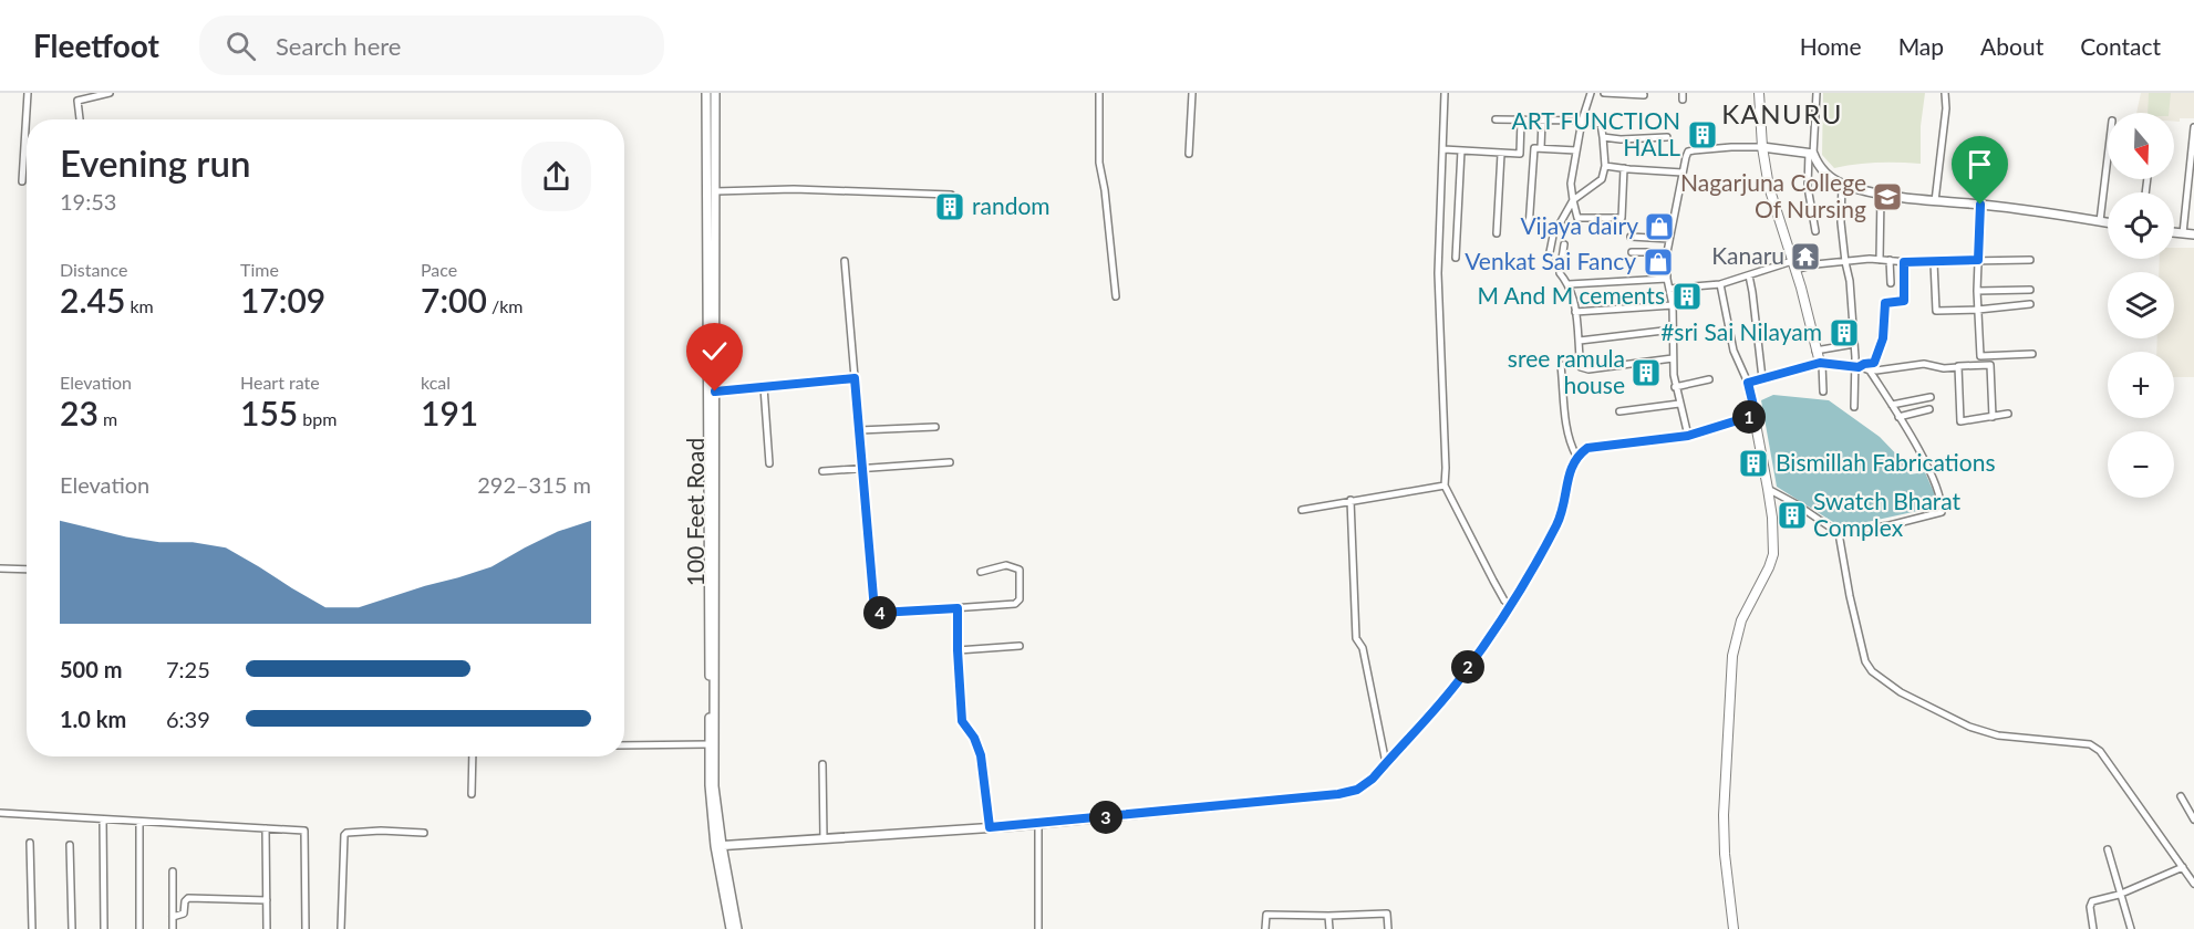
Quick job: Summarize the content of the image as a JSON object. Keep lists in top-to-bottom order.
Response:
{
  "streets": {
    "street": ["100 Feet Road"]
  },
  "districts": ["KANURU"],
  "places": {
    "building": [
      "ART FUNCTION HALL",
      "random",
      "M And M cements",
      "#sri Sai Nilayam",
      "sree ramula house",
      "Bismillah Fabrications",
      "Swatch Bharat Complex"
    ],
    "school or university": ["Nagarjuna College Of Nursing"],
    "shop": ["Vijaya dairy", "Venkat Sai Fancy"],
    "temple": ["Kanaru"]
  },
  "north": "bottom",
  "page": {
    "header": "Fleetfoot",
    "search": "Search here",
    "nav": [
      "Home",
      "Map",
      "About",
      "Contact"
    ],
    "map_buttons": ["+", "−"],
    "heading": ["Evening run", "19:53"],
    "stats": [
      ["Distance", "2.45 km"],
      ["Time", "17:09"],
      ["Pace", "7:00 /km"],
      ["Elevation", "23 m"],
      ["Heart rate", "155 bpm"],
      ["kcal", "191"]
    ],
    "pins": [
      "1",
      "4",
      "2",
      "3"
    ],
    "chart": ["Elevation", "292–315 m"],
    "list": [
      {
        "name": "500 m",
        "note": "7:25"
      },
      {
        "name": "1.0 km",
        "note": "6:39"
      }
    ]
  }
}
